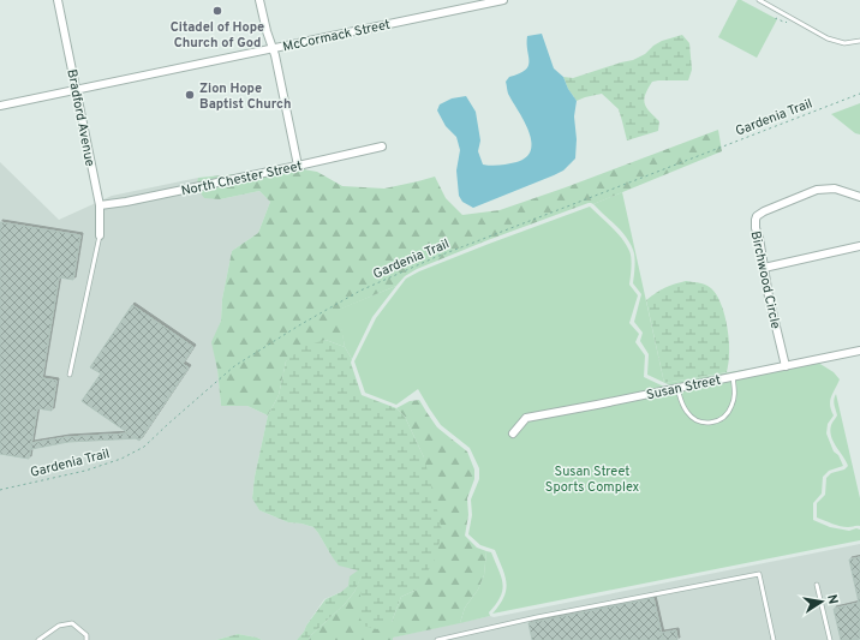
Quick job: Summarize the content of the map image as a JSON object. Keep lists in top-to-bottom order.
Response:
{
  "streets": {
    "street": [
      "McCormack Street",
      "Bradford Avenue",
      "North Chester Street",
      "Birchwood Circle",
      "Susan Street"
    ],
    "path": ["Gardenia Trail"]
  },
  "crossings": [
    ["McCormack Street", "Bradford Avenue"],
    ["Bradford Avenue", "North Chester Street"],
    ["Birchwood Circle", "Susan Street"]
  ],
  "parks": ["Susan Street Sports Complex"],
  "places": ["Citadel of Hope Church of God", "Zion Hope Baptist Church"],
  "north": "right"
}
